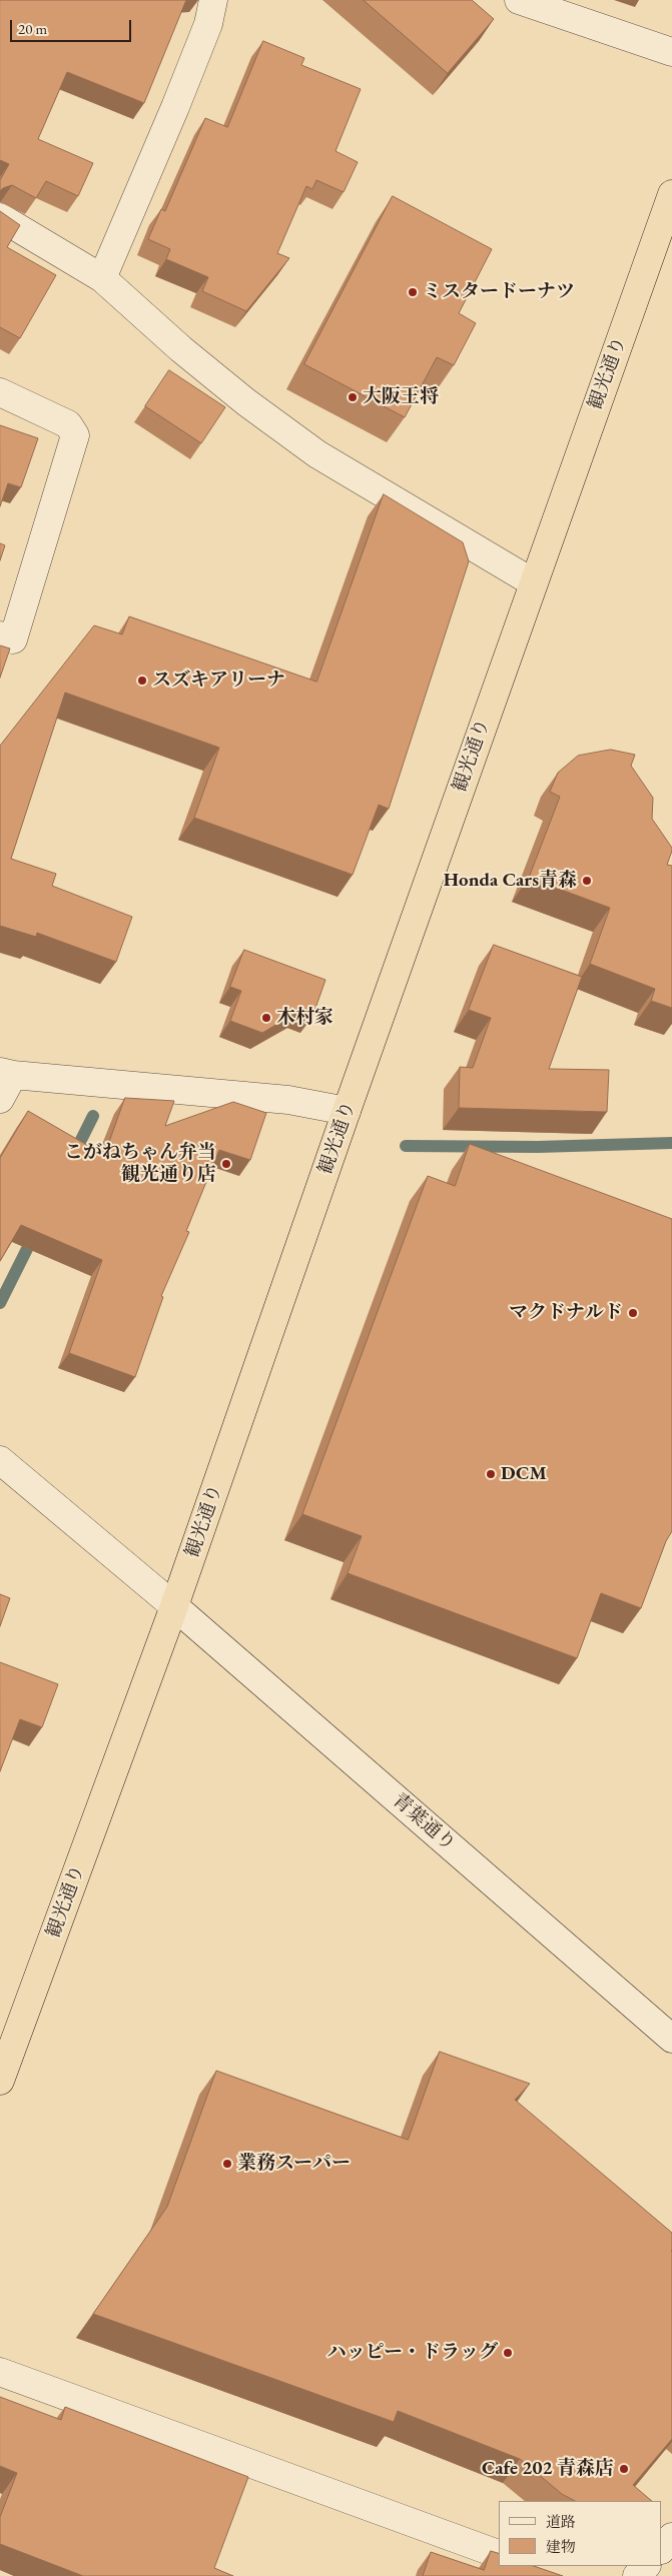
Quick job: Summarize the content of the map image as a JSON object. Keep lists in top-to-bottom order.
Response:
{
  "streets": {
    "highway": ["観光通り"],
    "street": ["青葉通り"]
  },
  "crossings": [
    ["観光通り", "青葉通り"]
  ],
  "places": [
    "ミスタードーナツ",
    "大阪王将",
    "スズキアリーナ",
    "Honda Cars青森",
    "木村家",
    "こがねちゃん弁当 観光通り店",
    "マクドナルド",
    "DCM",
    "業務スーパー",
    "ハッピー・ドラッグ",
    "Cafe 202 青森店"
  ],
  "legend": ["道路", "建物"],
  "scale_bar": "20 m"
}
